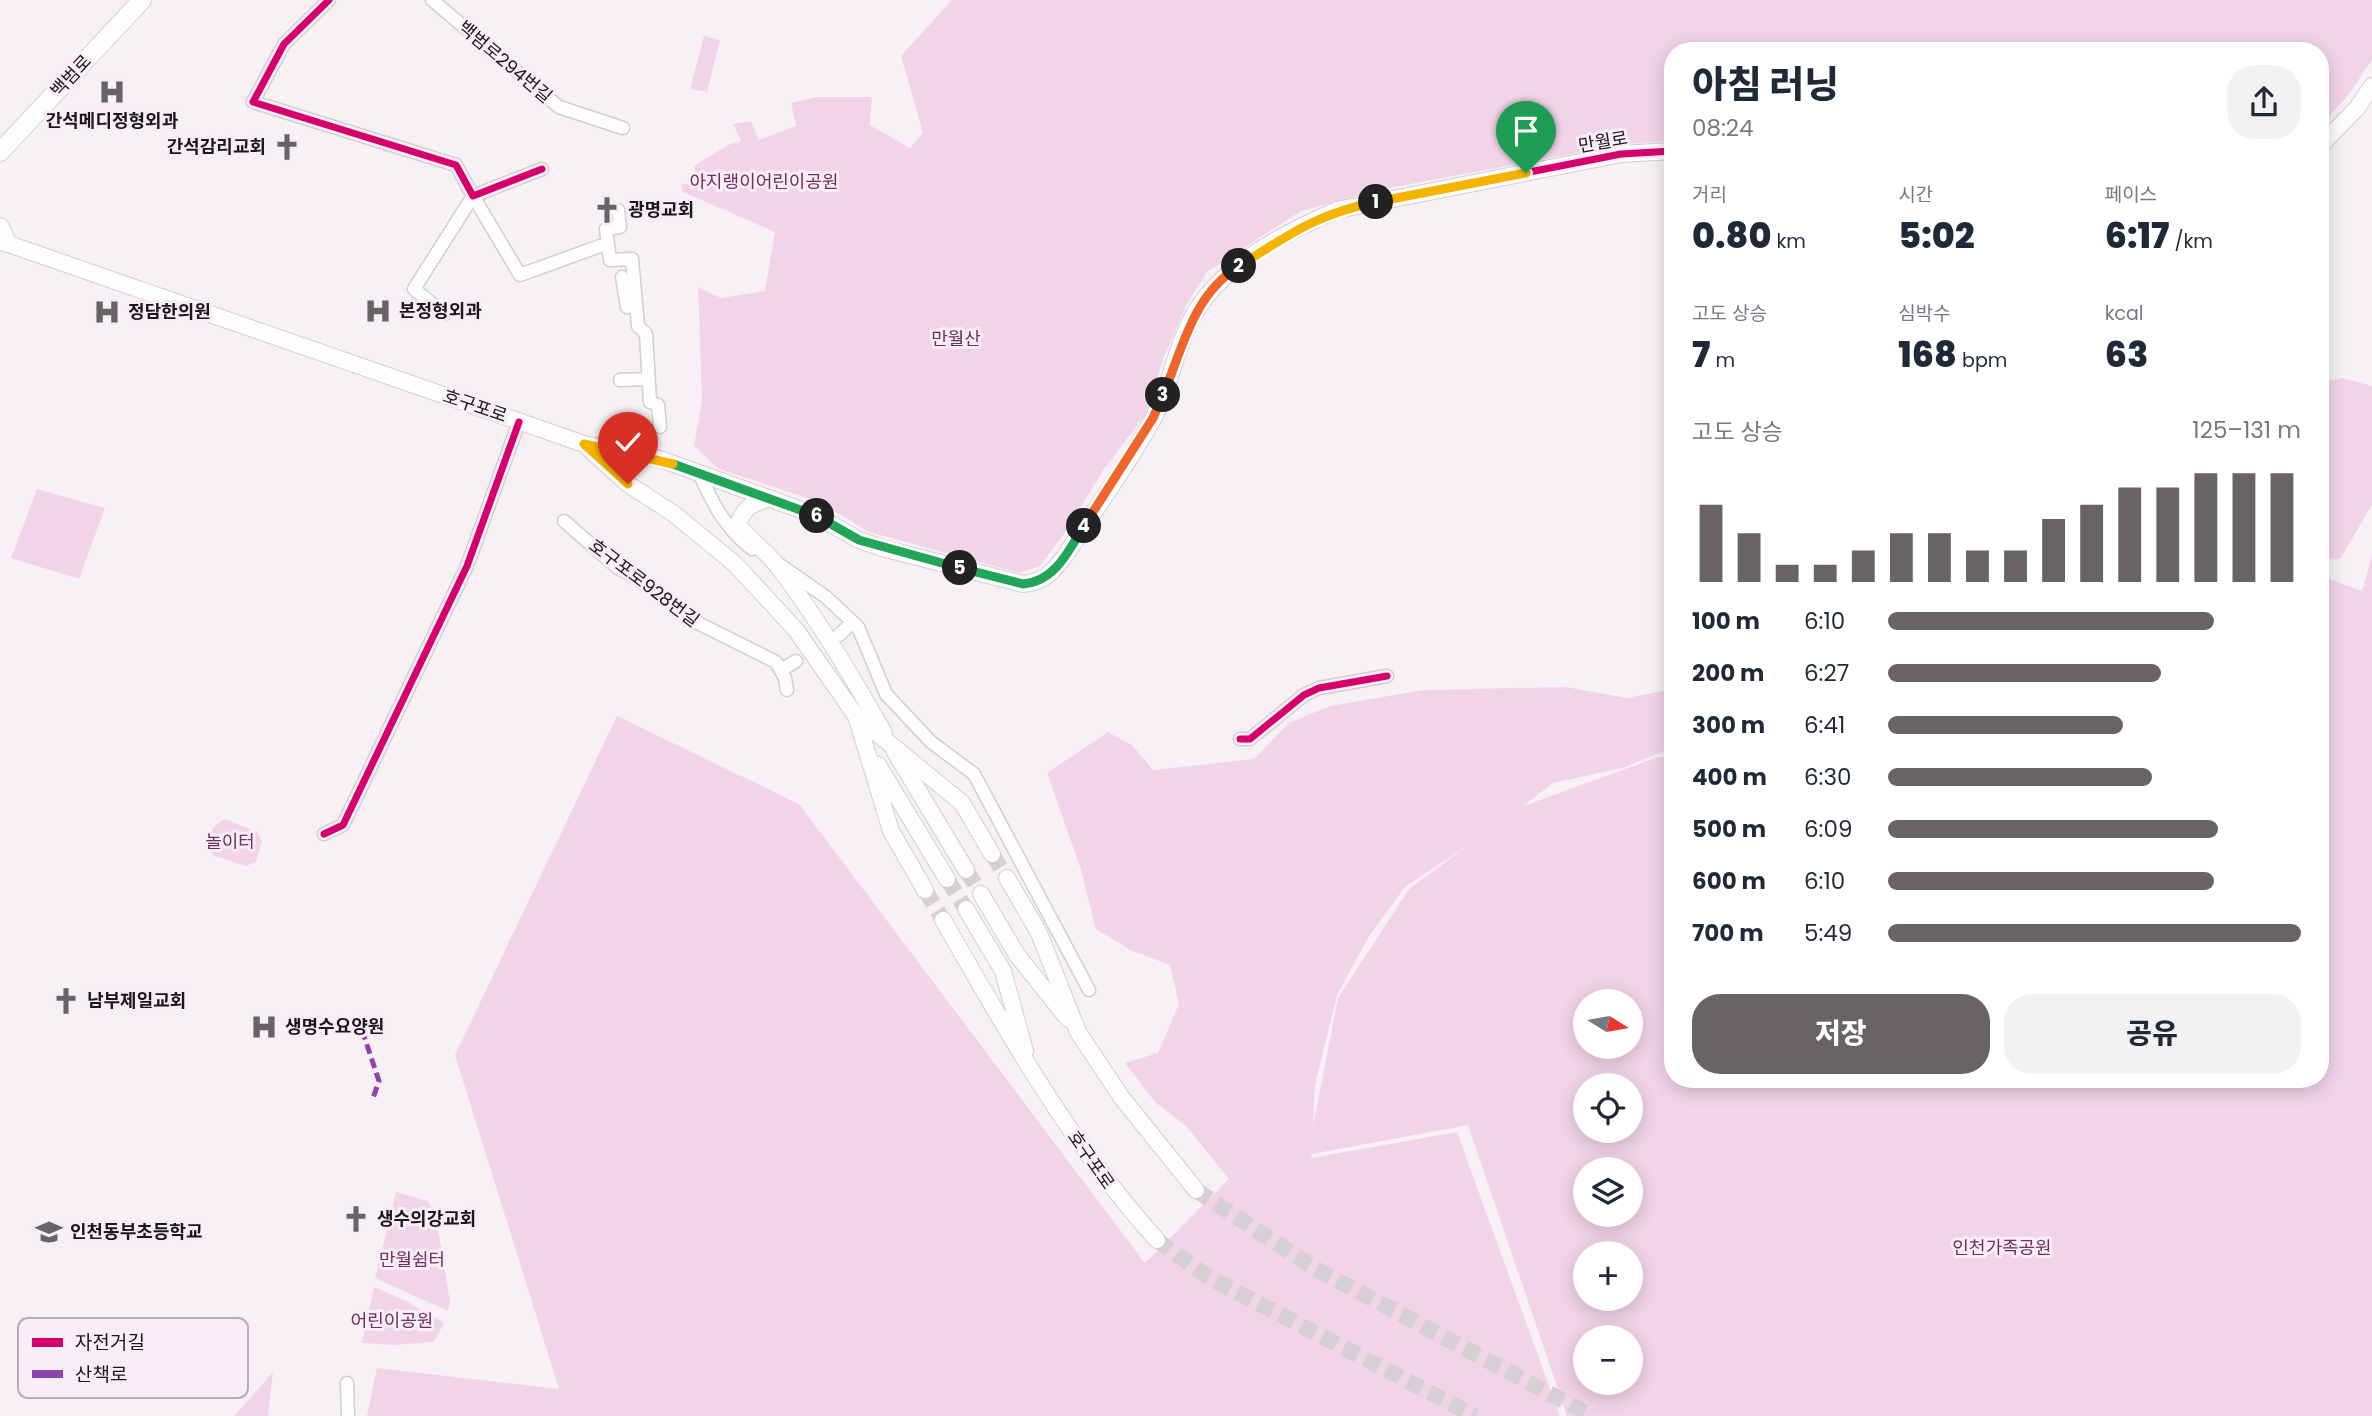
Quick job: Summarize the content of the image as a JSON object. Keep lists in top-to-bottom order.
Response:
{
  "streets": {
    "main road": ["백범로", "만월로", "호구포로"],
    "street": ["백범로294번길", "호구포로928번길"]
  },
  "crossings": [
    ["만월로", "호구포로"]
  ],
  "parks": [
    "아지랭이어린이공원",
    "만월산",
    "놀이터",
    "인천가족공원",
    "만월쉼터",
    "어린이공원"
  ],
  "places": {
    "hospital": [
      "간석메디정형외과",
      "본정형외과",
      "정담한의원",
      "생명수요양원"
    ],
    "church": [
      "간석감리교회",
      "광명교회",
      "남부제일교회",
      "생수의강교회"
    ],
    "school or university": ["인천동부초등학교"]
  },
  "legend": ["자전거길", "산책로"],
  "north": "right",
  "page": {
    "heading": ["아침 러닝", "08:24"],
    "stats": [
      ["거리", "0.80 km"],
      ["시간", "5:02"],
      ["페이스", "6:17 /km"],
      ["고도 상승", "7 m"],
      ["심박수", "168 bpm"],
      ["kcal", "63"]
    ],
    "pins": [
      "1",
      "2",
      "3",
      "6",
      "4",
      "5"
    ],
    "chart": ["고도 상승", "125–131 m"],
    "list": [
      {
        "name": "100 m",
        "note": "6:10"
      },
      {
        "name": "200 m",
        "note": "6:27"
      },
      {
        "name": "300 m",
        "note": "6:41"
      },
      {
        "name": "400 m",
        "note": "6:30"
      },
      {
        "name": "500 m",
        "note": "6:09"
      },
      {
        "name": "600 m",
        "note": "6:10"
      },
      {
        "name": "700 m",
        "note": "5:49"
      }
    ],
    "buttons": ["저장", "공유"],
    "map_buttons": ["+", "−"]
  }
}
